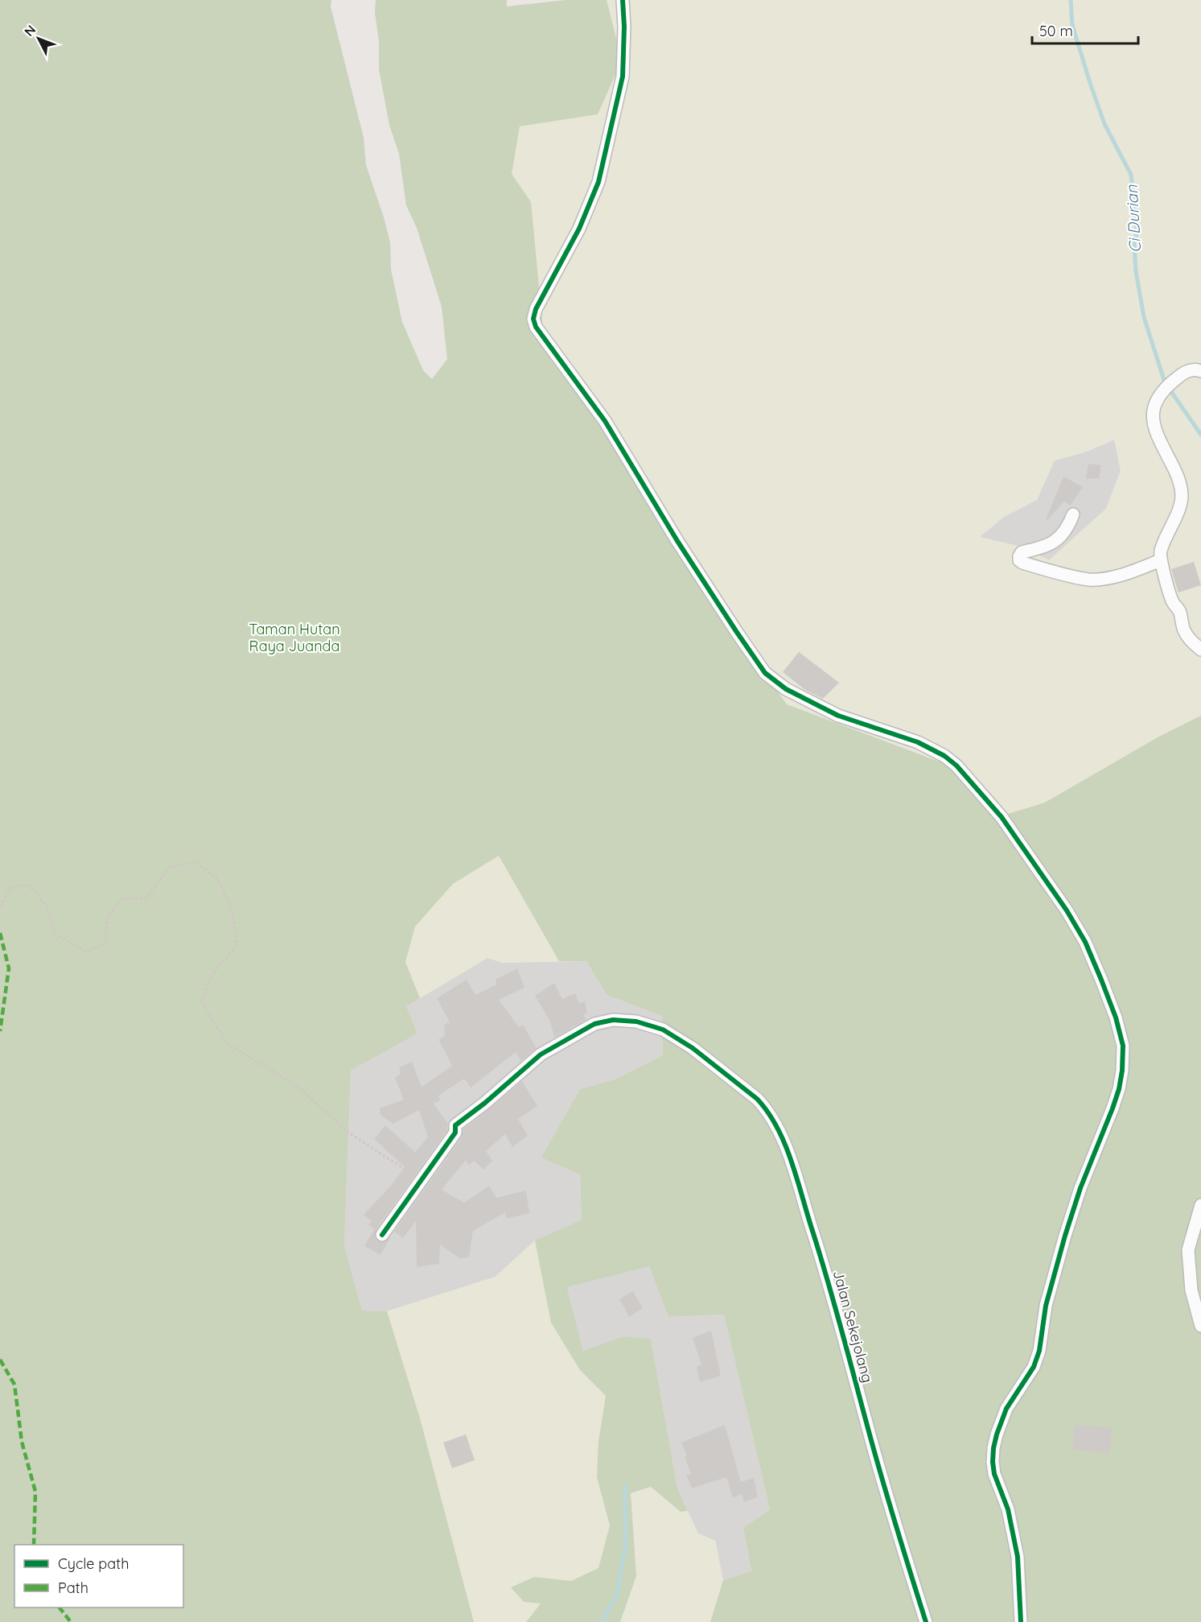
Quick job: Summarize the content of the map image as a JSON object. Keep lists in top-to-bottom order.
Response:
{
  "streets": {
    "street": ["Jalan Sekejolang"]
  },
  "water": ["Ci Durian"],
  "parks": ["Taman Hutan Raya Juanda"],
  "legend": ["Cycle path", "Path"],
  "scale_bar": "50 m",
  "north": "top left"
}
